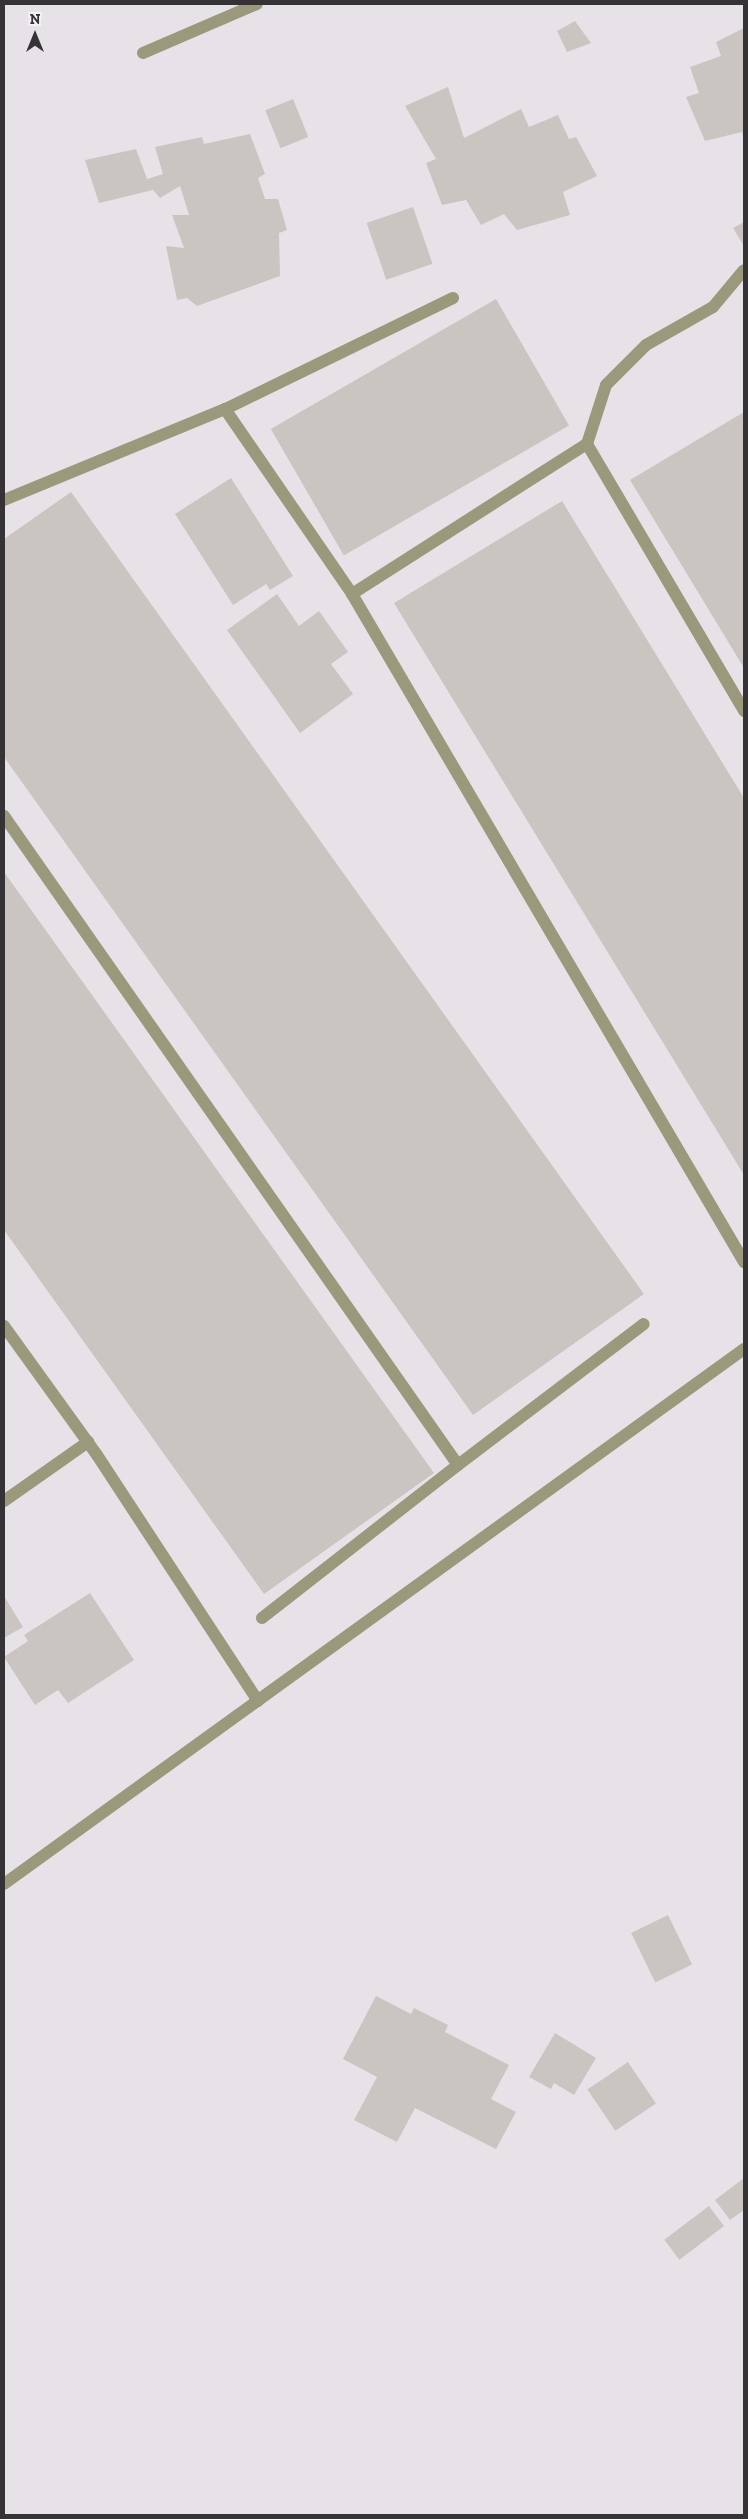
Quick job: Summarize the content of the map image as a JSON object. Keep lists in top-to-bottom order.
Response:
{
  "north": "top"
}
